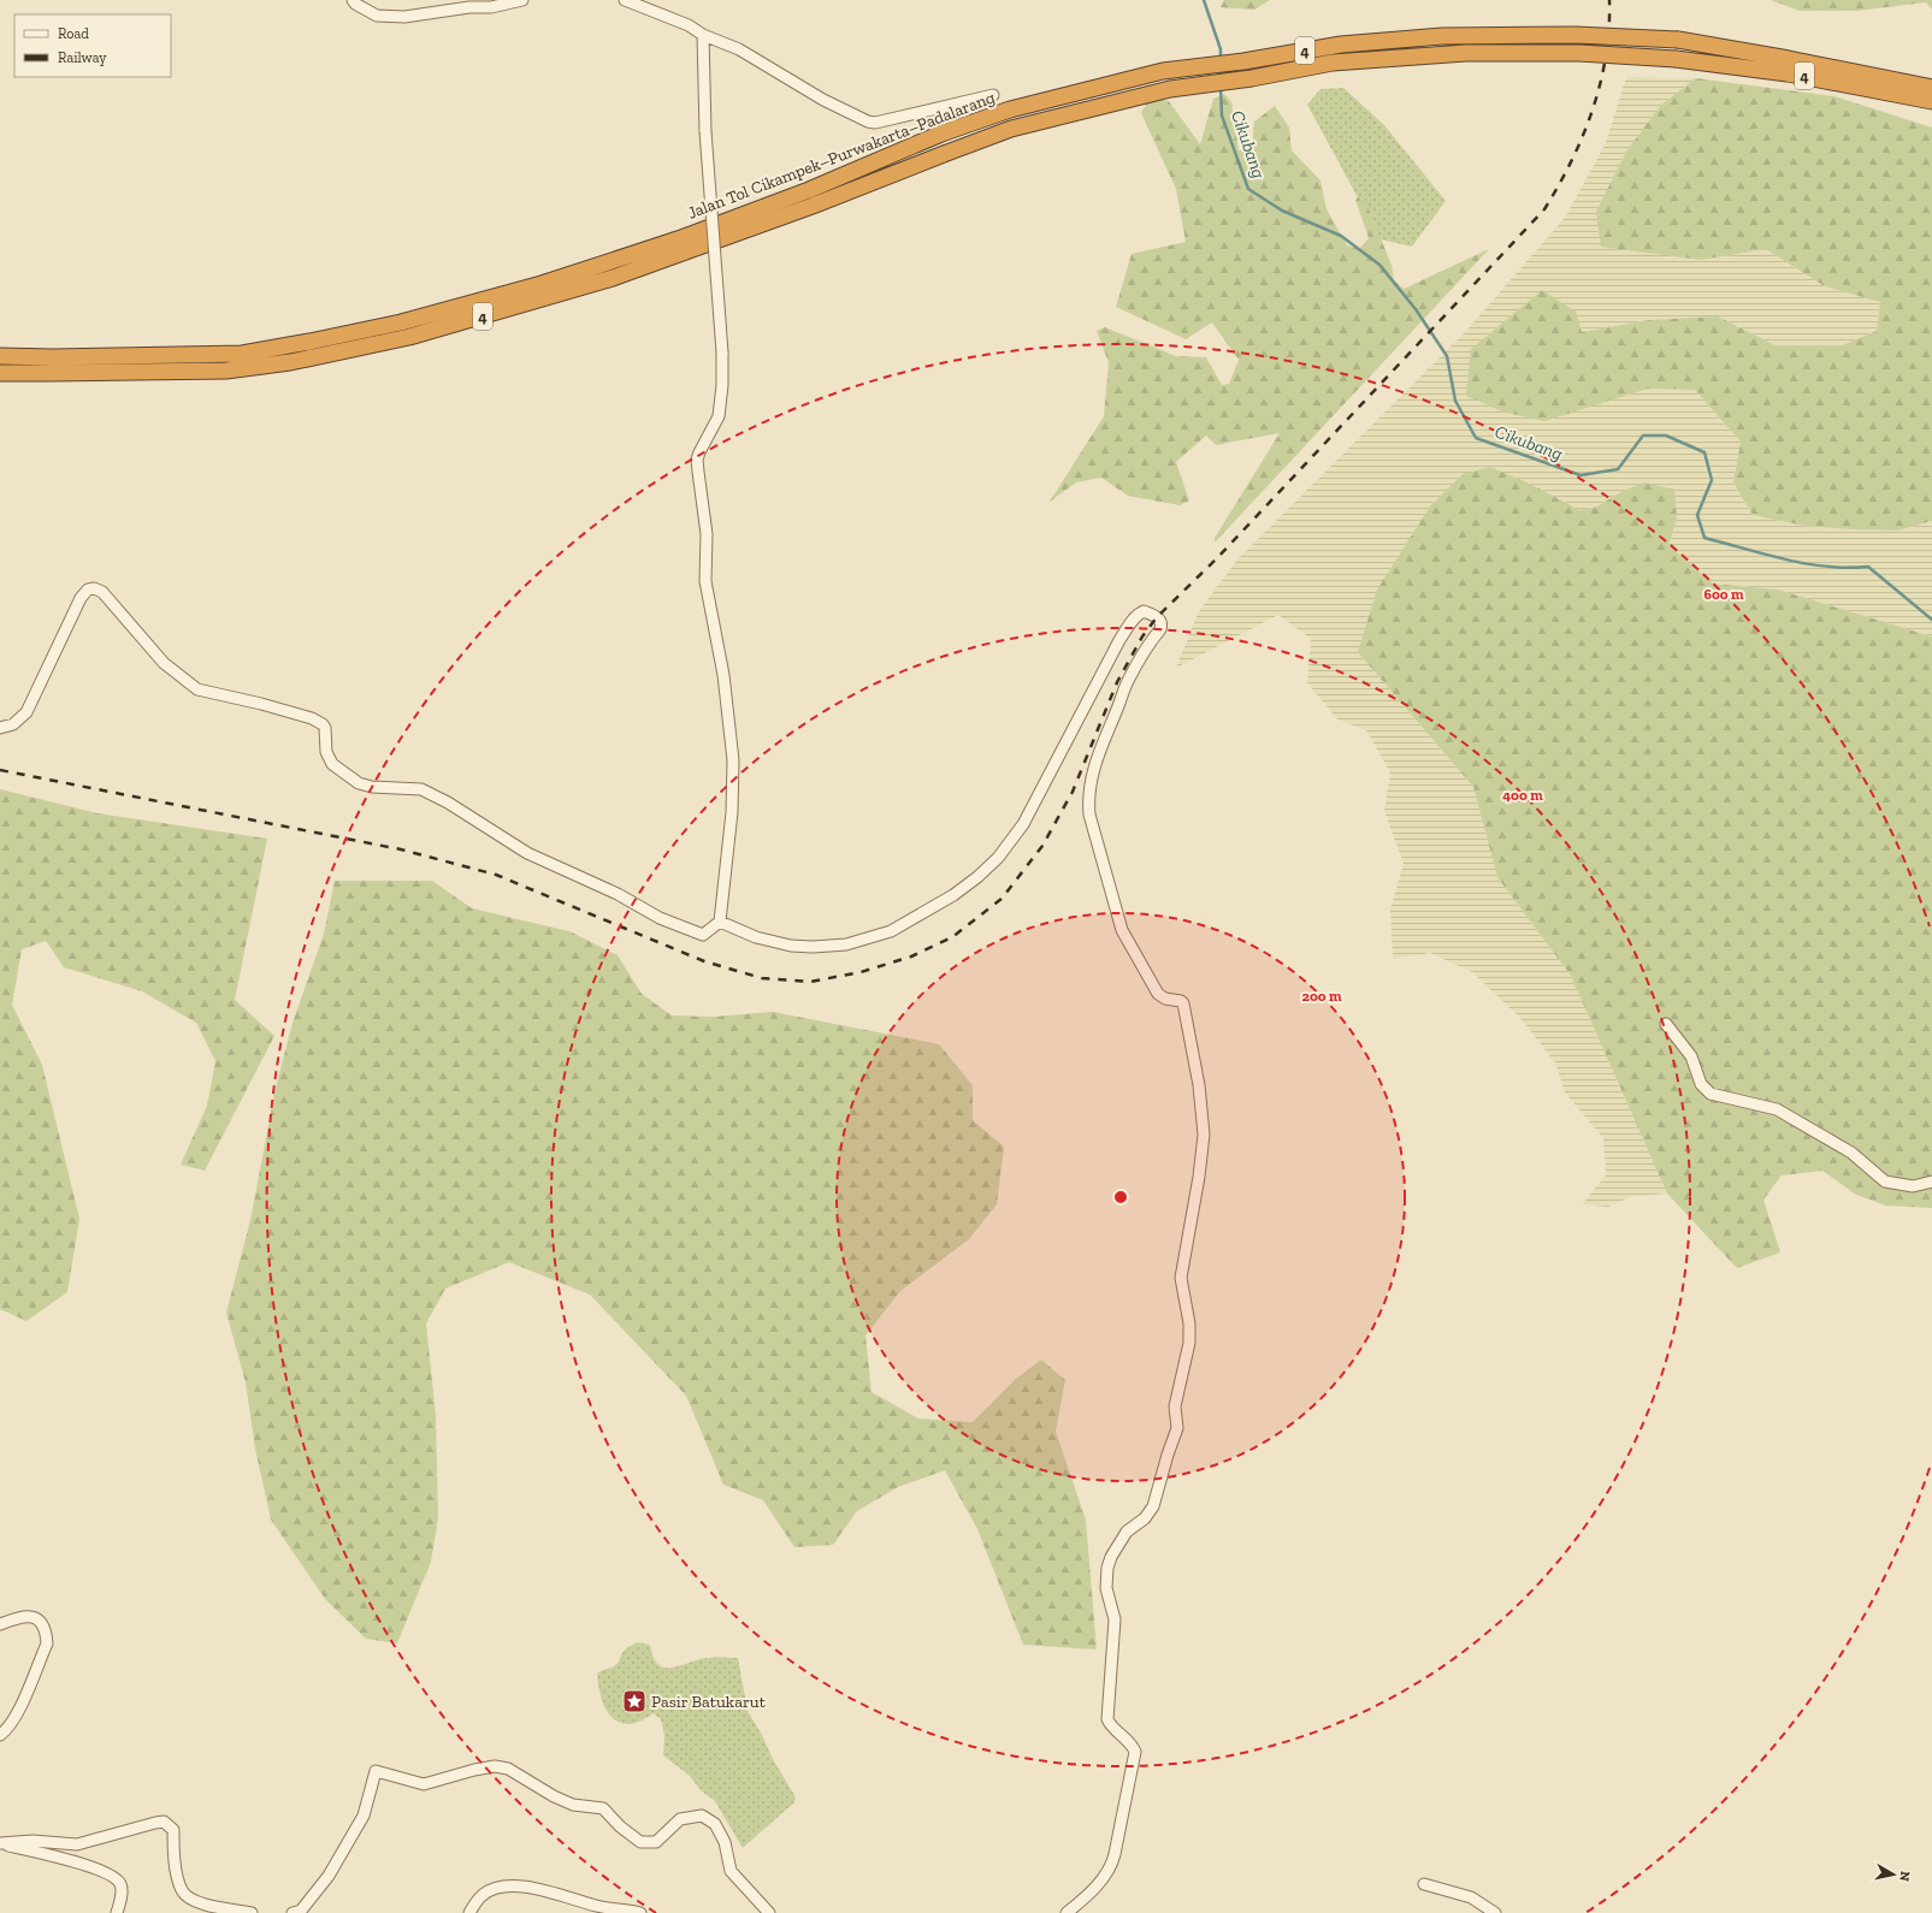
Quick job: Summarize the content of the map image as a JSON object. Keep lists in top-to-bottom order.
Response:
{
  "streets": {
    "highway": ["4", "Jalan Tol Cikampek–Purwakarta–Padalarang"]
  },
  "water": ["Cikubang"],
  "places": {
    "place": ["Pasir Batukarut"]
  },
  "legend": ["Road", "Railway"],
  "north": "right",
  "rings": ["600 m", "400 m", "200 m"]
}
